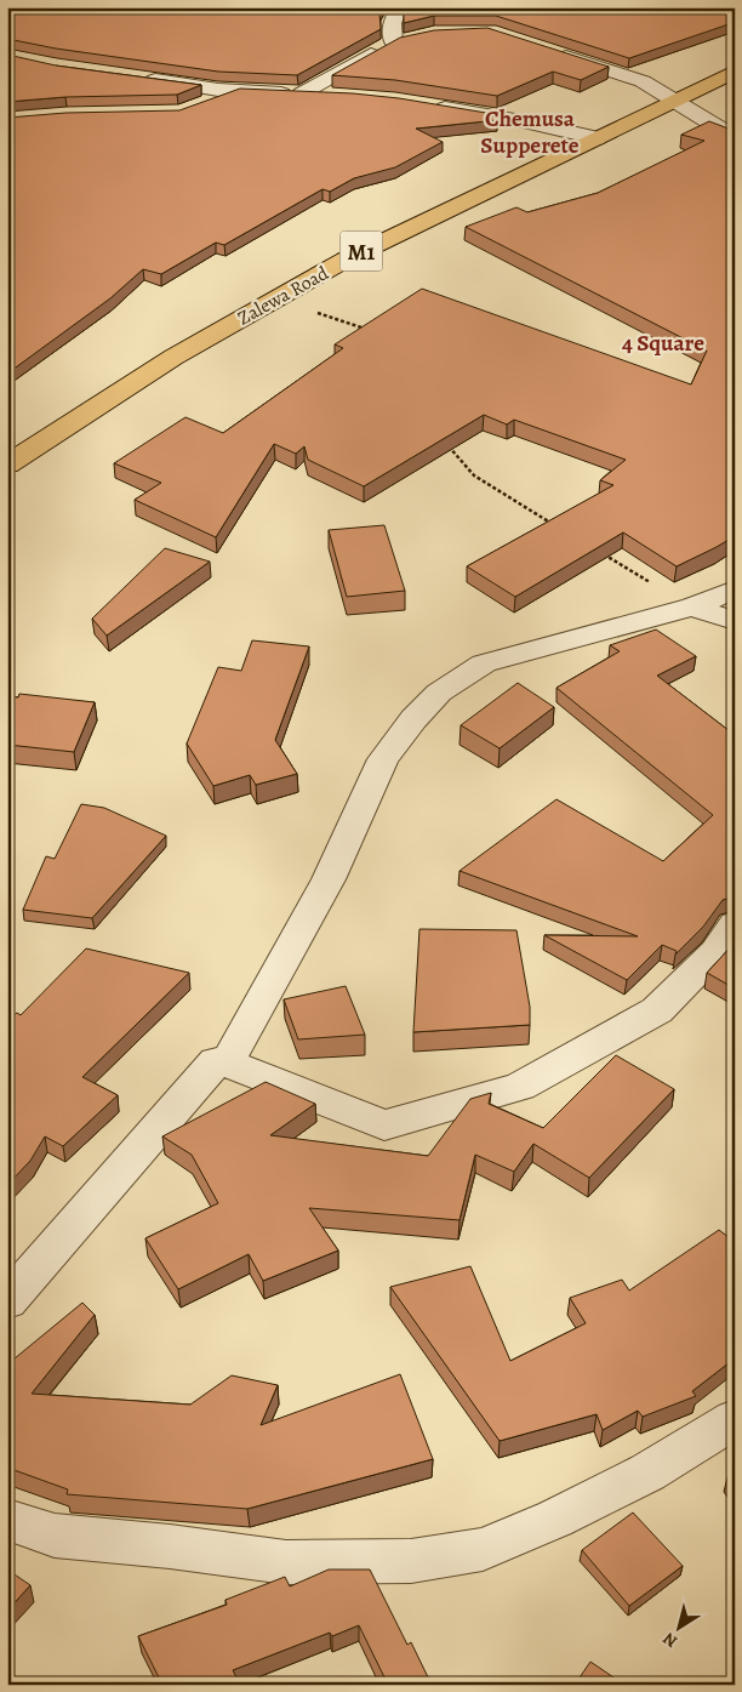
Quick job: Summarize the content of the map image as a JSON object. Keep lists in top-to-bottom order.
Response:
{
  "streets": {
    "highway": ["M1", "Zalewa Road"]
  },
  "districts": ["Chemusa Supperete", "4 Square"],
  "north": "bottom left"
}
